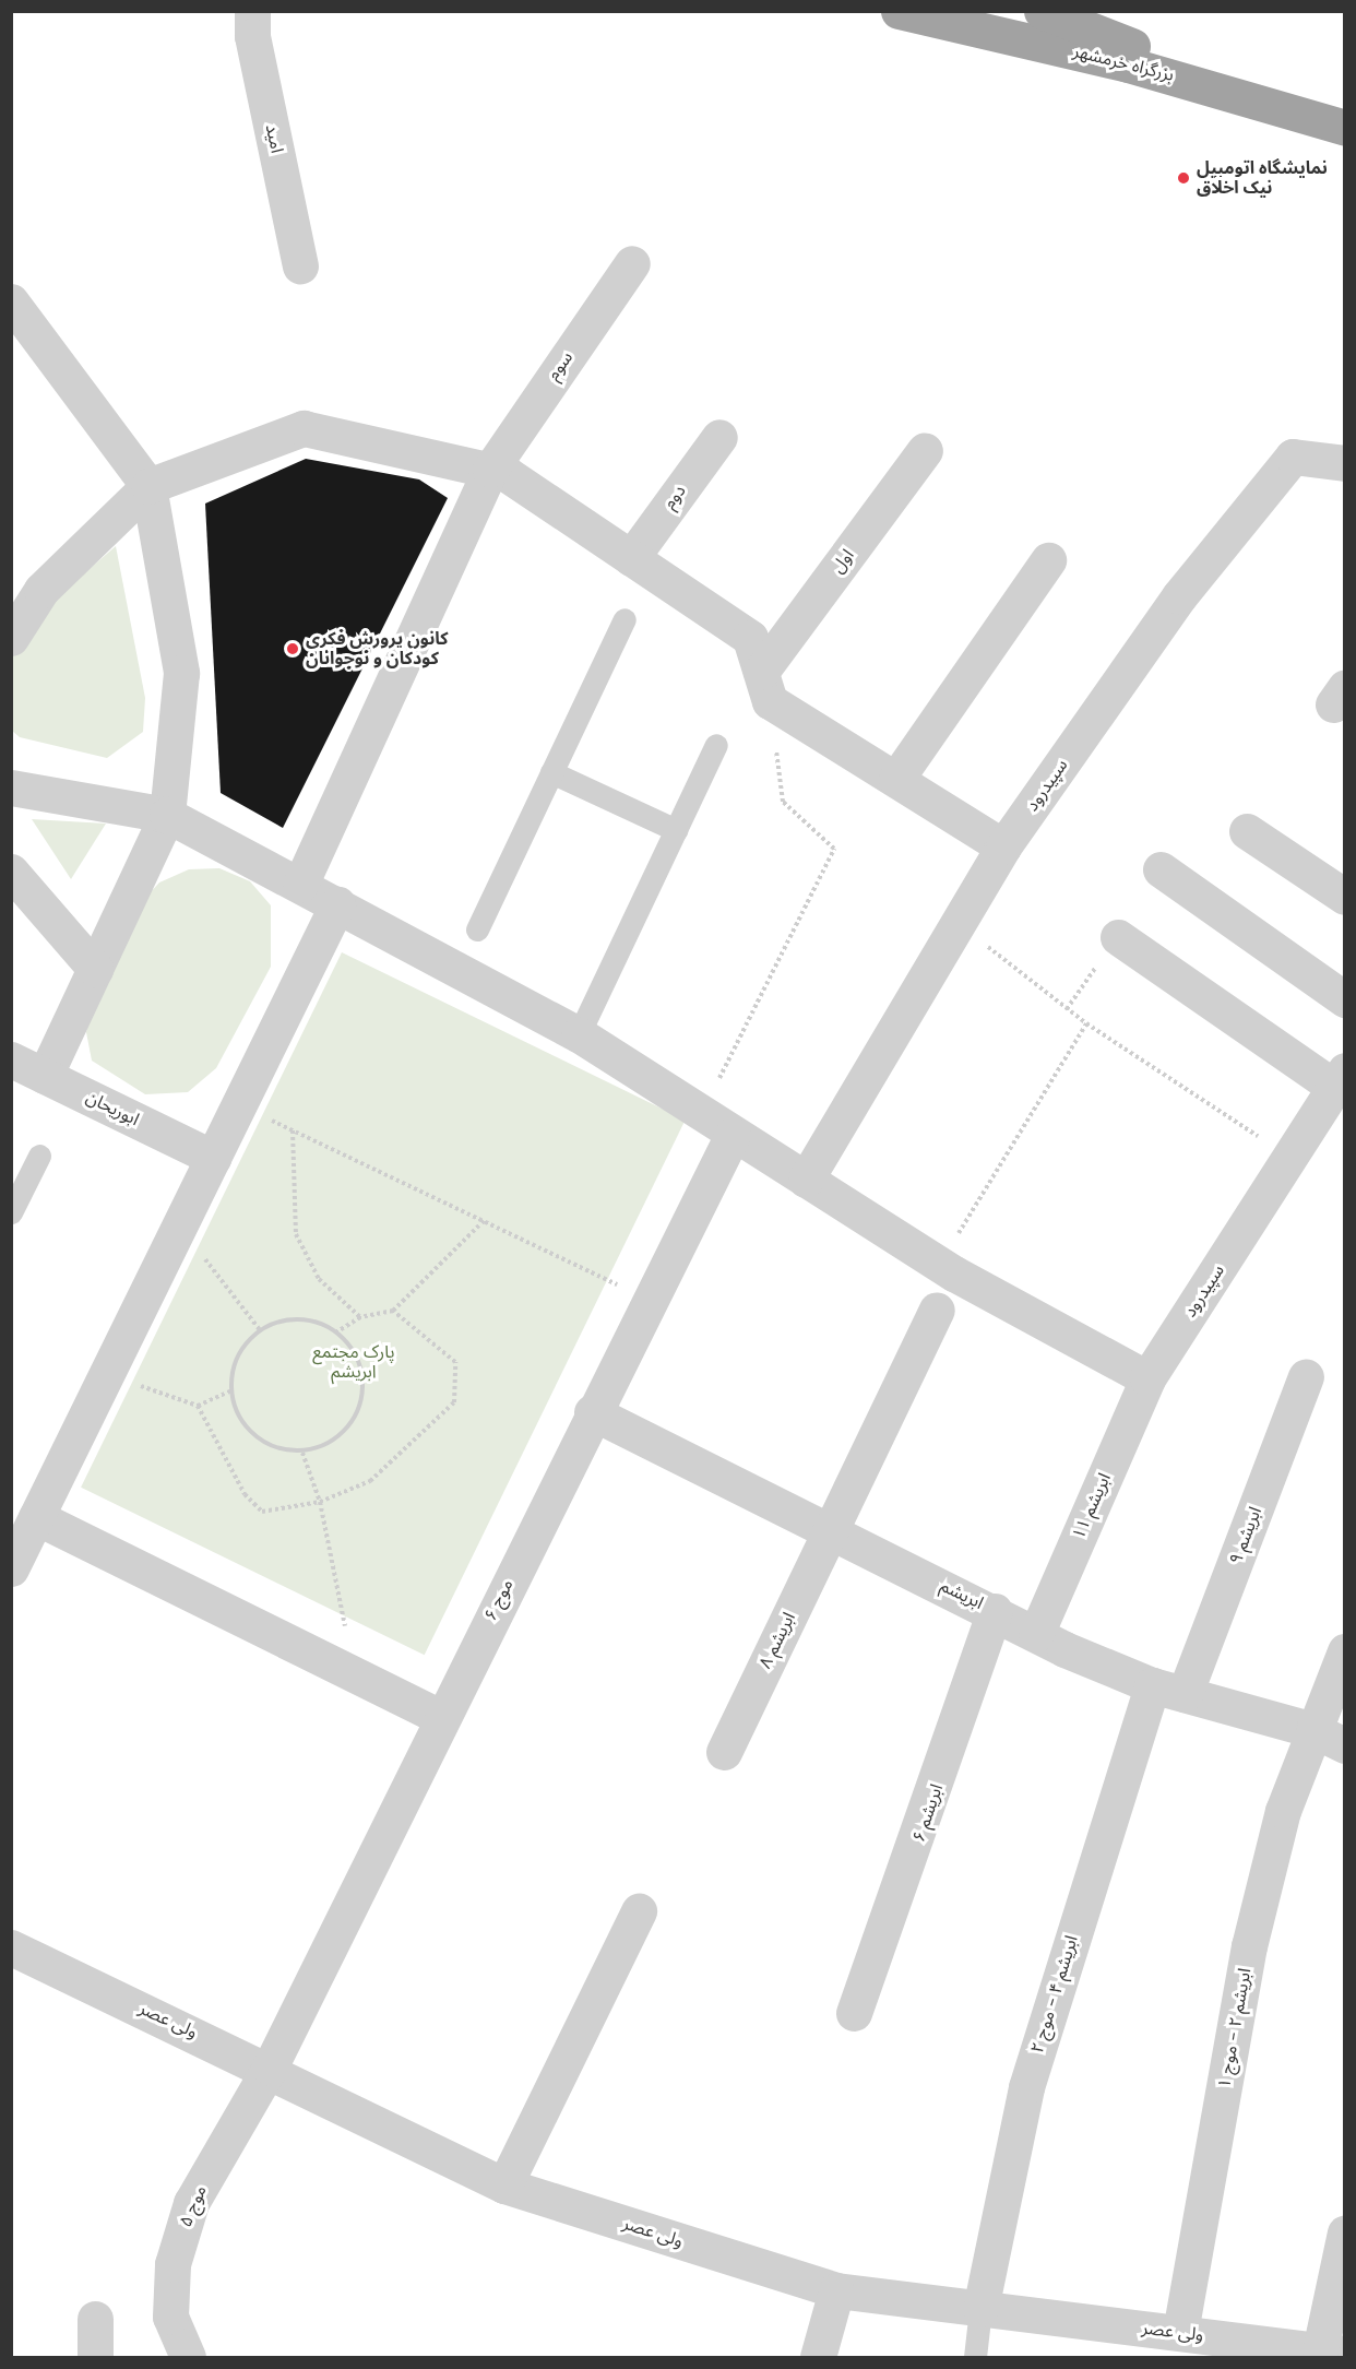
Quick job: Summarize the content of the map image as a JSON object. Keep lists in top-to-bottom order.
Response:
{
  "streets": {
    "highway": ["بزرگراه خرمشهر"],
    "street": [
      "امید",
      "سوم",
      "دوم",
      "اول",
      "سپیدرود",
      "ابوریحان",
      "ابریشم ۱۱",
      "ابریشم ۹",
      "ابریشم",
      "موج ۶",
      "ابریشم ۸",
      "ابریشم ۶",
      "ابریشم ۴ - موج ۲",
      "ولی عصر",
      "ابریشم ۲ - موج ۱",
      "موج ۵"
    ]
  },
  "crossings": [
    ["سپیدرود", "ابریشم ۱۱"],
    ["ابریشم ۱۱", "ابریشم"],
    ["ابریشم ۹", "ابریشم"],
    ["ابریشم", "موج ۶"],
    ["ابریشم", "ابریشم ۸"],
    ["ابریشم", "ابریشم ۶"],
    ["ابریشم", "ابریشم ۴ - موج ۲"],
    ["ابریشم", "ابریشم ۲ - موج ۱"],
    ["موج ۶", "ولی عصر"],
    ["موج ۶", "موج ۵"],
    ["ابریشم ۴ - موج ۲", "ولی عصر"],
    ["ولی عصر", "ابریشم ۲ - موج ۱"],
    ["ولی عصر", "موج ۵"]
  ],
  "parks": ["پارک مجتمع ابریشم"],
  "places": ["نمایشگاه اتومبیل نیک اخلاق", "کانون پرورش فکری کودکان و نوجوانان"]
}
